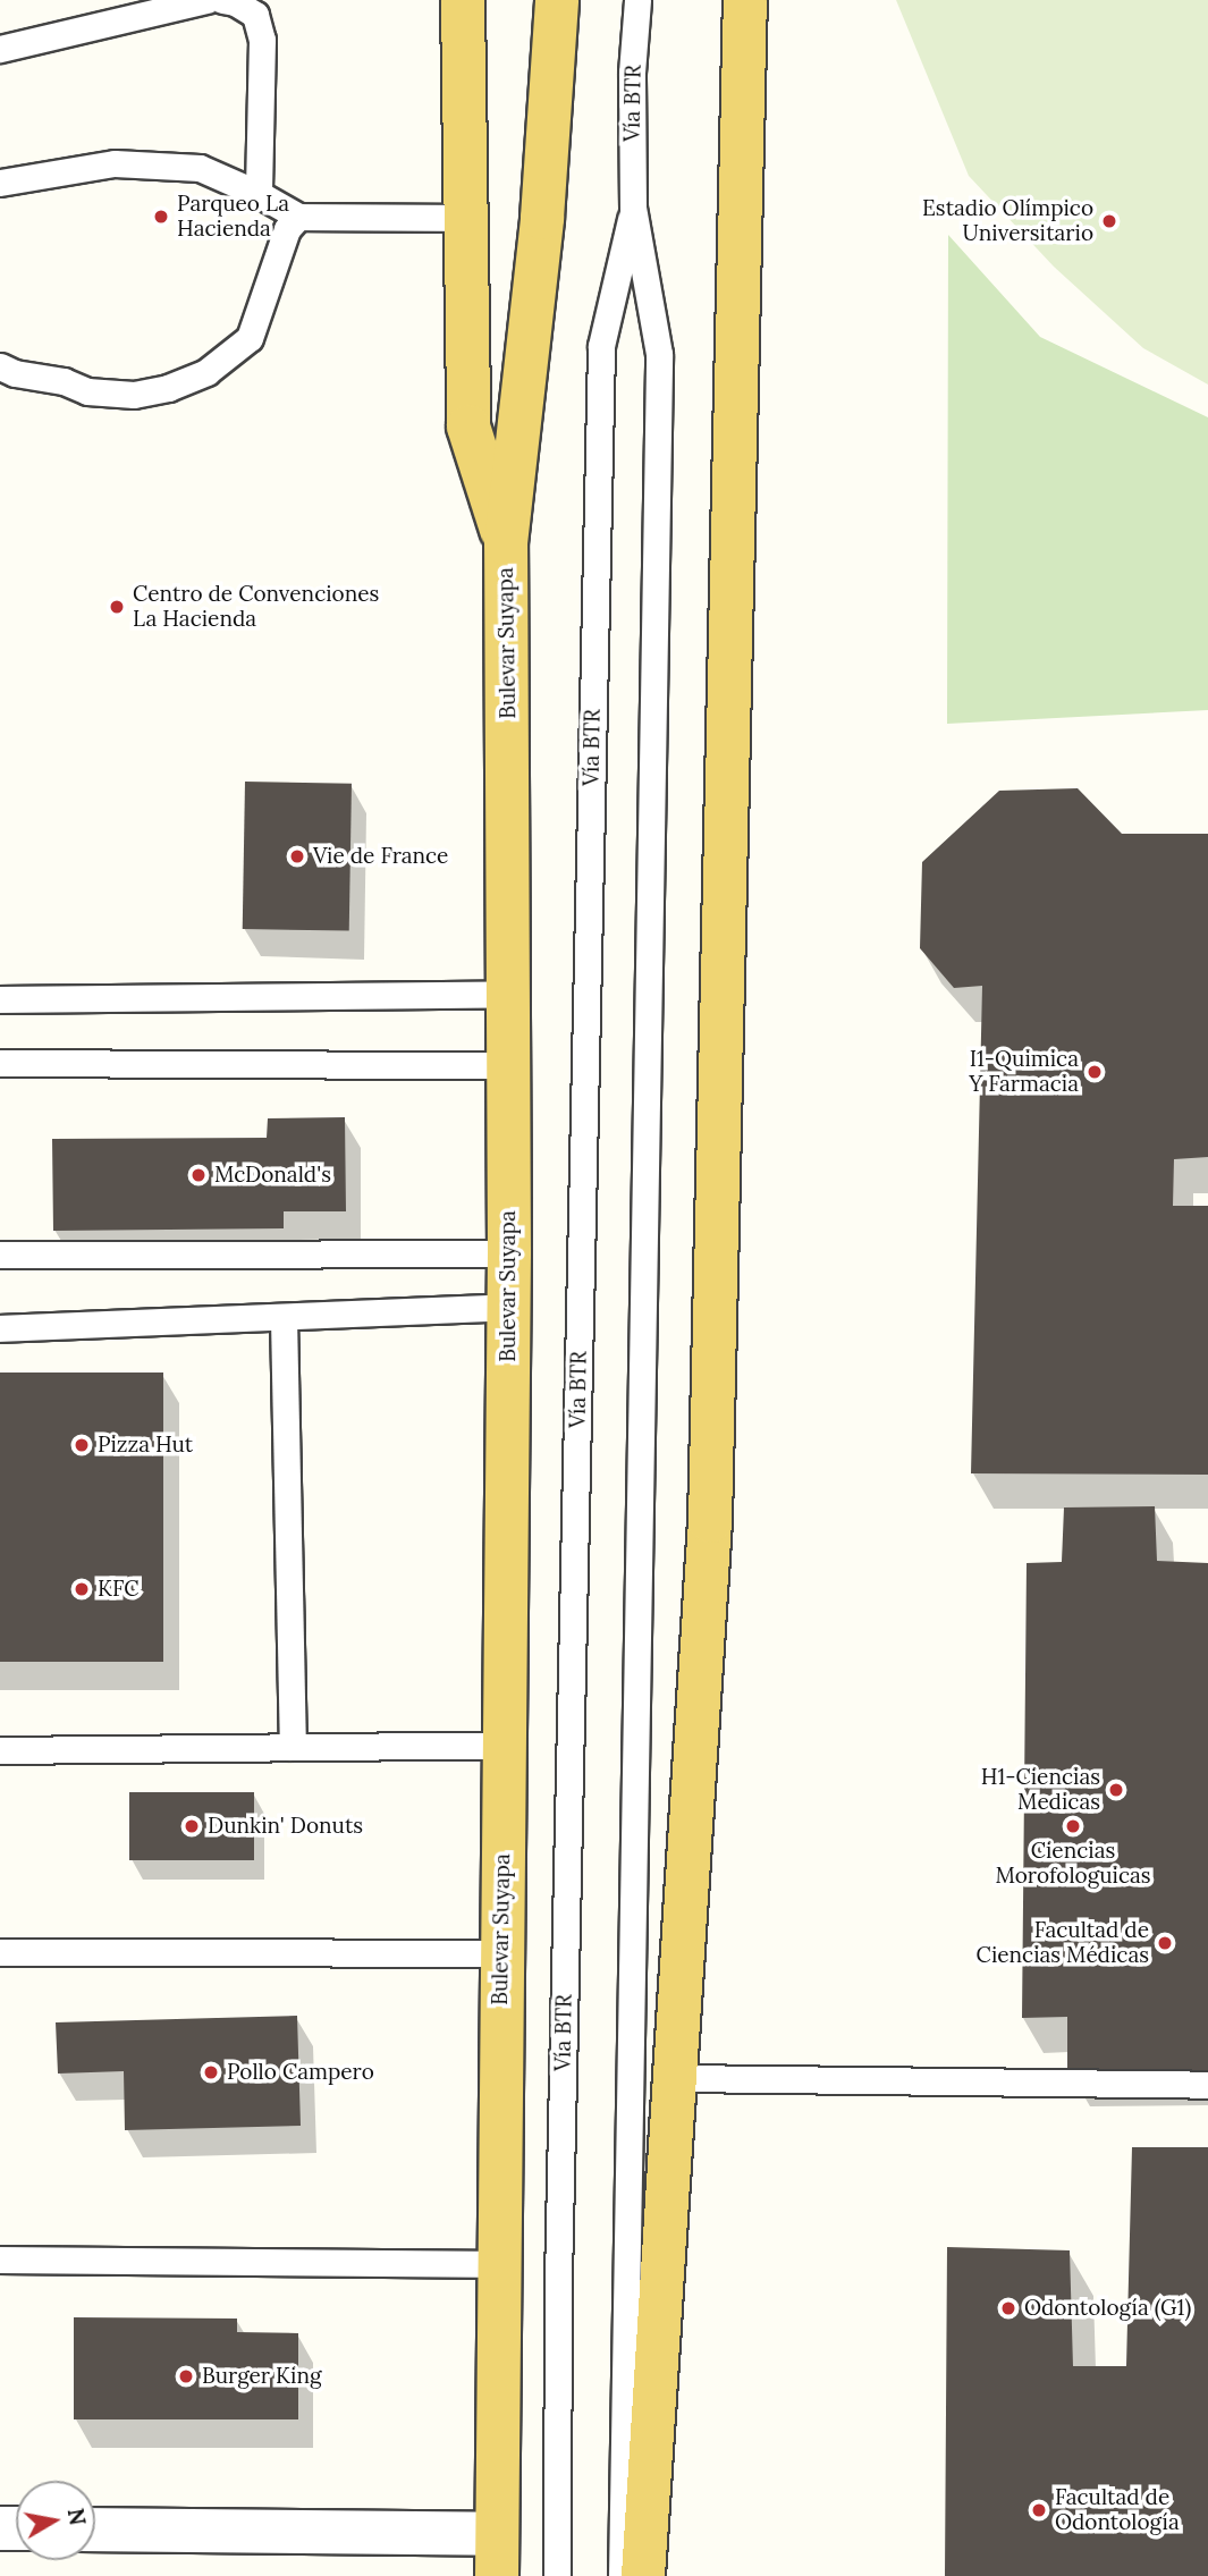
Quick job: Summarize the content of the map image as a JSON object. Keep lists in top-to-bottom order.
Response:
{
  "streets": {
    "main road": ["Bulevar Suyapa"],
    "lane": ["Vía BTR"]
  },
  "places": [
    "Parqueo La Hacienda",
    "Estadio Olímpico Universitario",
    "Centro de Convenciones La Hacienda",
    "Vie de France",
    "I1-Quimica Y Farmacia",
    "McDonald's",
    "Pizza Hut",
    "KFC",
    "H1-Ciencias Medicas",
    "Dunkin' Donuts",
    "Ciencias Morofologuicas",
    "Facultad de Ciencias Médicas",
    "Pollo Campero",
    "Odontología (G1)",
    "Burger King",
    "Facultad de Odontología"
  ],
  "north": "right"
}
